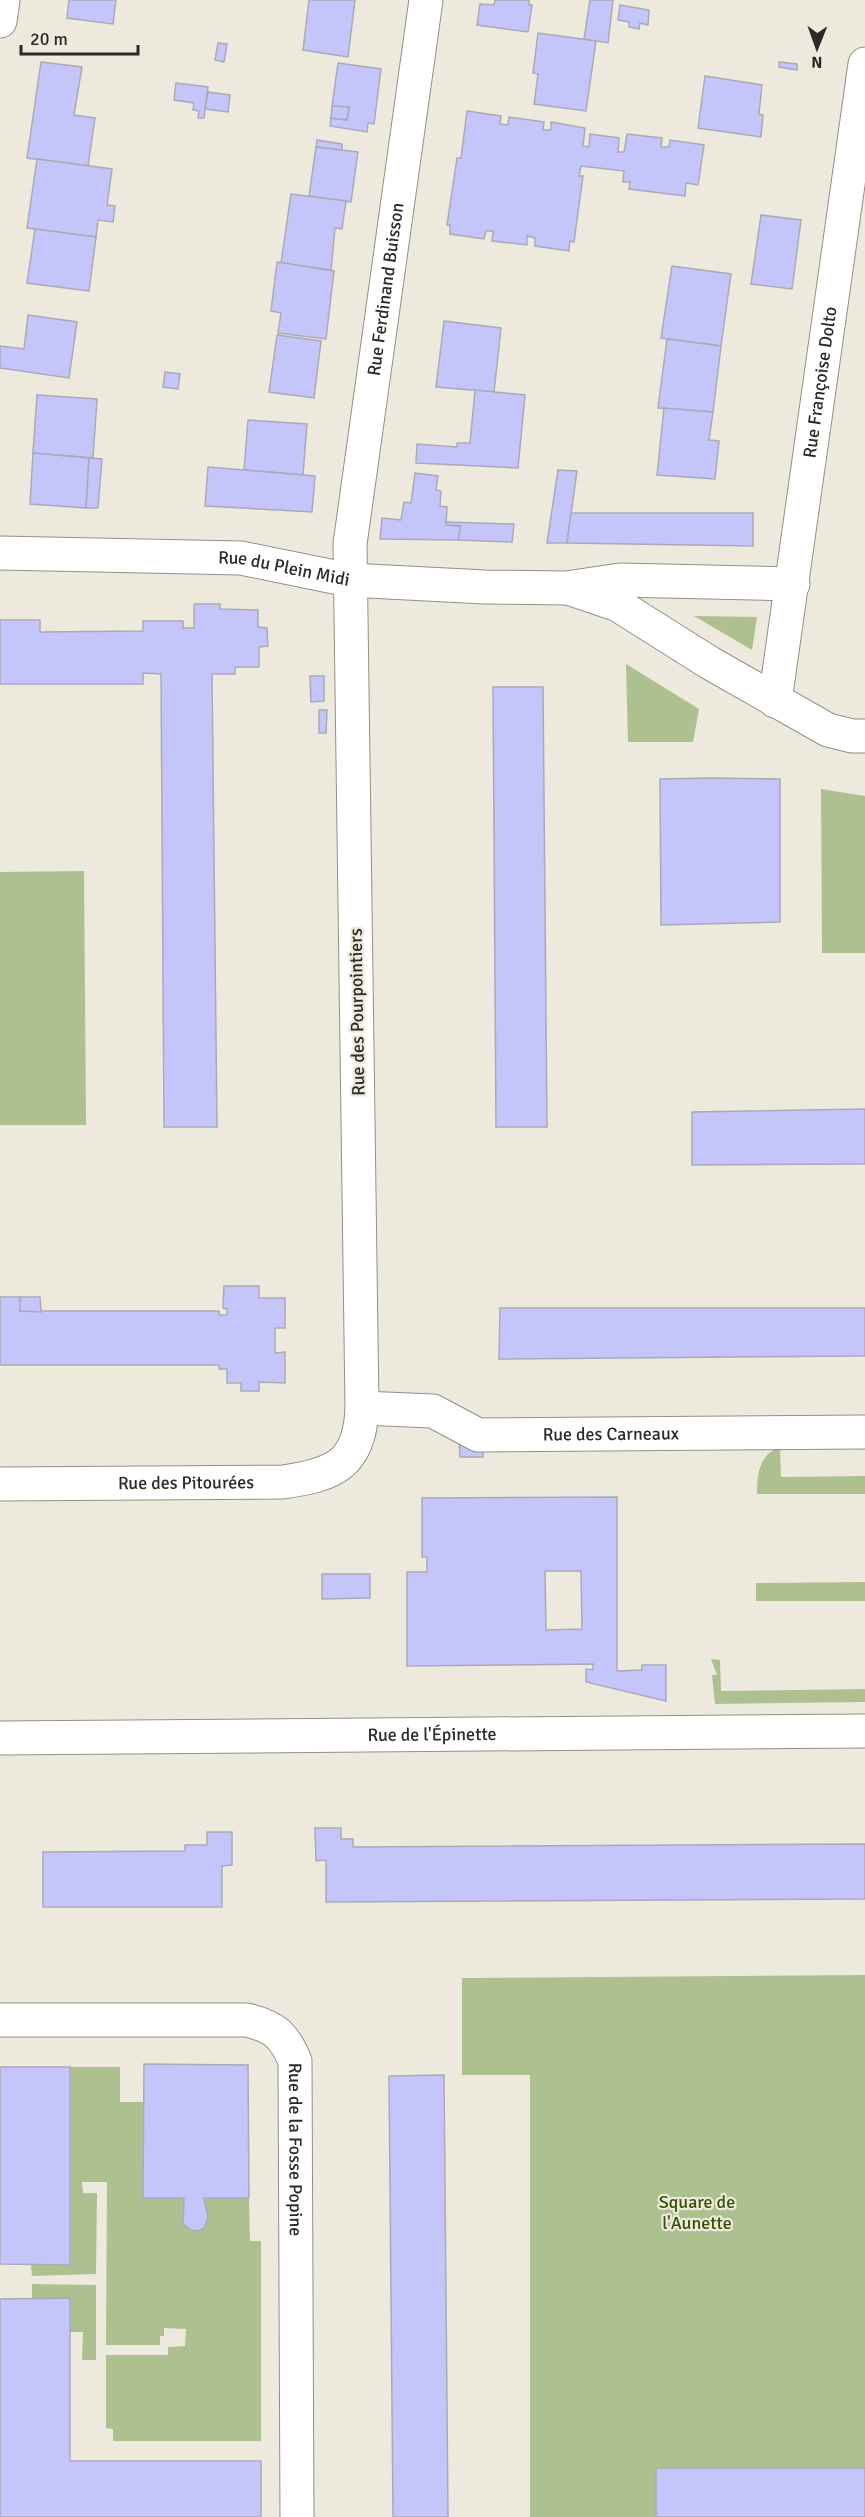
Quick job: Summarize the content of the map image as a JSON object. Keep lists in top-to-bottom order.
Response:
{
  "streets": {
    "street": [
      "Rue Ferdinand Buisson",
      "Rue Françoise Dolto",
      "Rue du Plein Midi",
      "Rue des Pourpointiers",
      "Rue des Carneaux",
      "Rue des Pitourées",
      "Rue de l'Épinette",
      "Rue de la Fosse Popine"
    ]
  },
  "crossings": [
    ["Rue Ferdinand Buisson", "Rue du Plein Midi"],
    ["Rue Ferdinand Buisson", "Rue des Pourpointiers"],
    ["Rue Françoise Dolto", "Rue du Plein Midi"],
    ["Rue du Plein Midi", "Rue des Pourpointiers"],
    ["Rue des Pourpointiers", "Rue des Carneaux"],
    ["Rue des Pourpointiers", "Rue des Pitourées"]
  ],
  "parks": ["Square de l'Aunette"],
  "scale_bar": "20 m",
  "north": "bottom"
}
